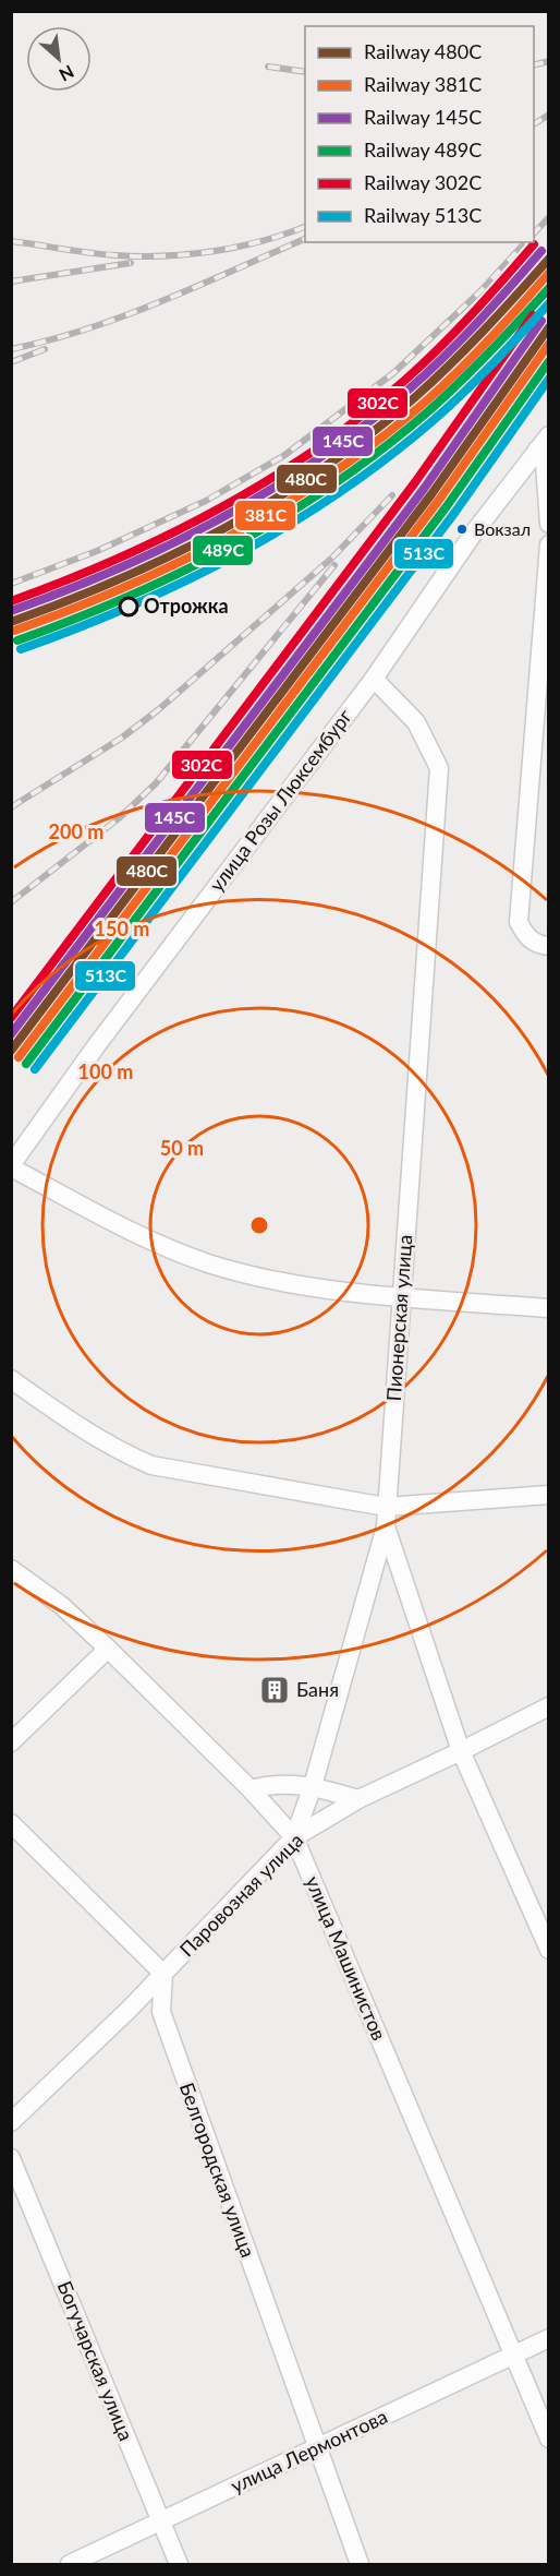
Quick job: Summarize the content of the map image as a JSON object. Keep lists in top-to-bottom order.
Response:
{
  "streets": {
    "street": [
      "улица Розы Люксембург",
      "Пионерская улица",
      "Паровозная улица",
      "улица Машинистов",
      "Белгородская улица",
      "Богучарская улица",
      "улица Лермонтова"
    ]
  },
  "crossings": [
    ["улица Розы Люксембург", "Пионерская улица"],
    ["Пионерская улица", "Паровозная улица"],
    ["Паровозная улица", "улица Машинистов"],
    ["Паровозная улица", "Белгородская улица"],
    ["улица Машинистов", "улица Лермонтова"],
    ["Белгородская улица", "улица Лермонтова"],
    ["Богучарская улица", "улица Лермонтова"]
  ],
  "places": {
    "other": ["Вокзал", "Отрожка"],
    "building": ["Баня"]
  },
  "lines": [
    "rail line 302С",
    "rail line 145С",
    "rail line 480С",
    "rail line 381С",
    "rail line 489С",
    "rail line 513С"
  ],
  "legend": [
    "Railway 480С",
    "Railway 381С",
    "Railway 145С",
    "Railway 489С",
    "Railway 302С",
    "Railway 513С"
  ],
  "north": "bottom right",
  "rings": [
    "200 m",
    "150 m",
    "100 m",
    "50 m"
  ]
}
